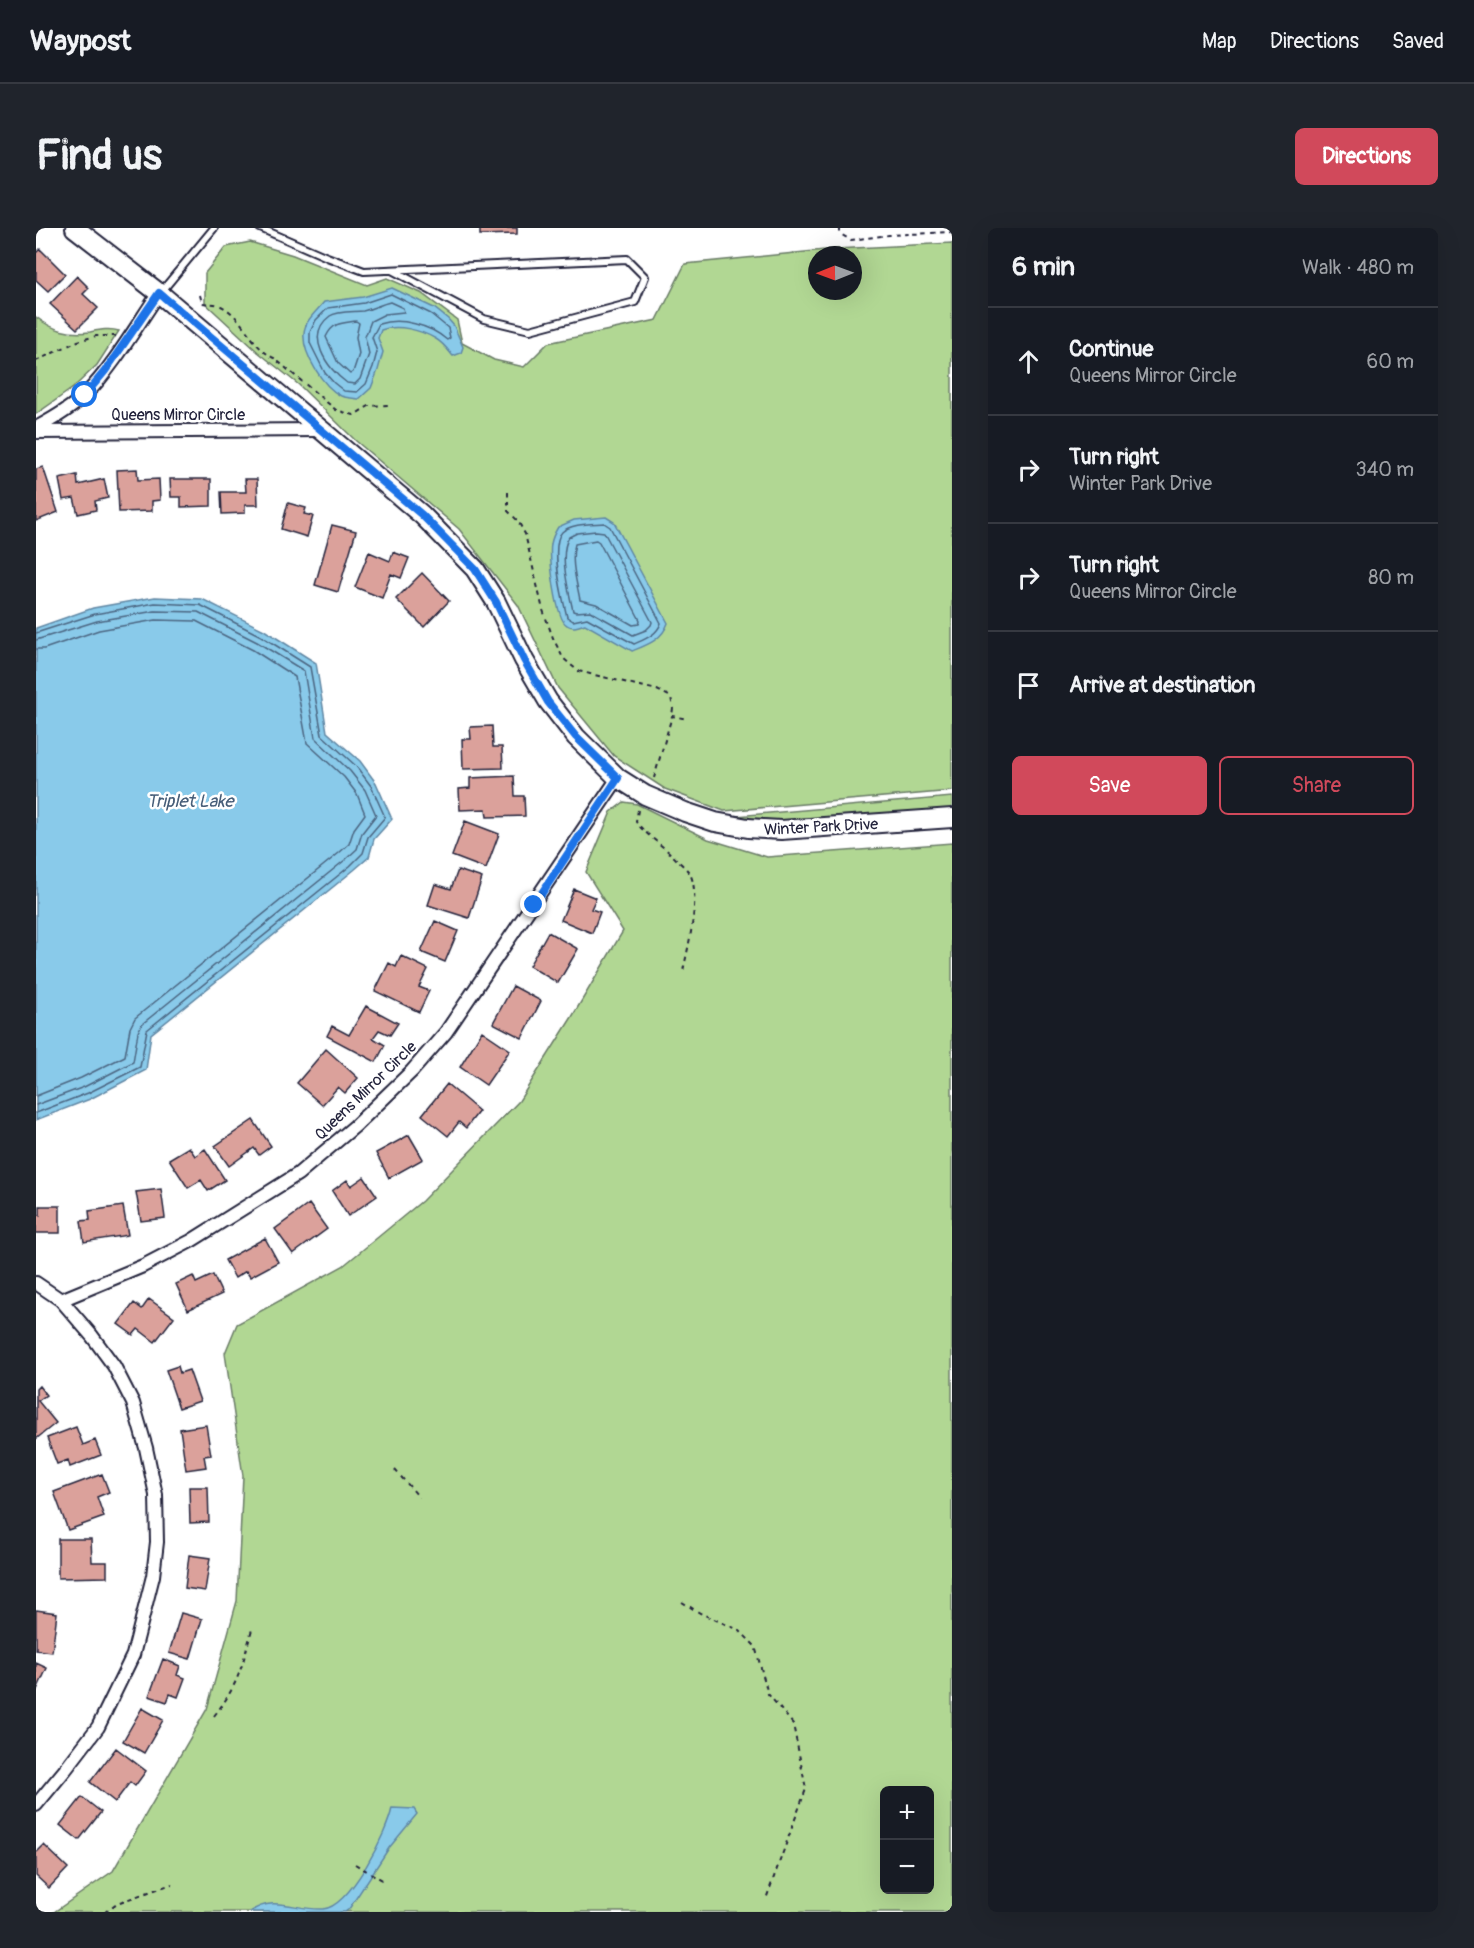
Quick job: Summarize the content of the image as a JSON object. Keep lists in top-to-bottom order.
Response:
{
  "streets": {
    "street": ["Queens Mirror Circle", "Winter Park Drive"]
  },
  "crossings": [
    ["Queens Mirror Circle", "Winter Park Drive"]
  ],
  "water": ["Triplet Lake"],
  "north": "left",
  "page": {
    "header": "Waypost",
    "nav": ["Map", "Directions", "Saved"],
    "buttons": [
      "Directions",
      ["Save", "Share"]
    ],
    "title": "Find us",
    "heading": ["6 min", "Walk · 480 m"],
    "list": [
      ["Continue", "Queens Mirror Circle", "60 m"],
      ["Turn right", "Winter Park Drive", "340 m"],
      ["Turn right", "Queens Mirror Circle", "80 m"],
      "Arrive at destination"
    ],
    "map_buttons": ["+", "−"]
  }
}
